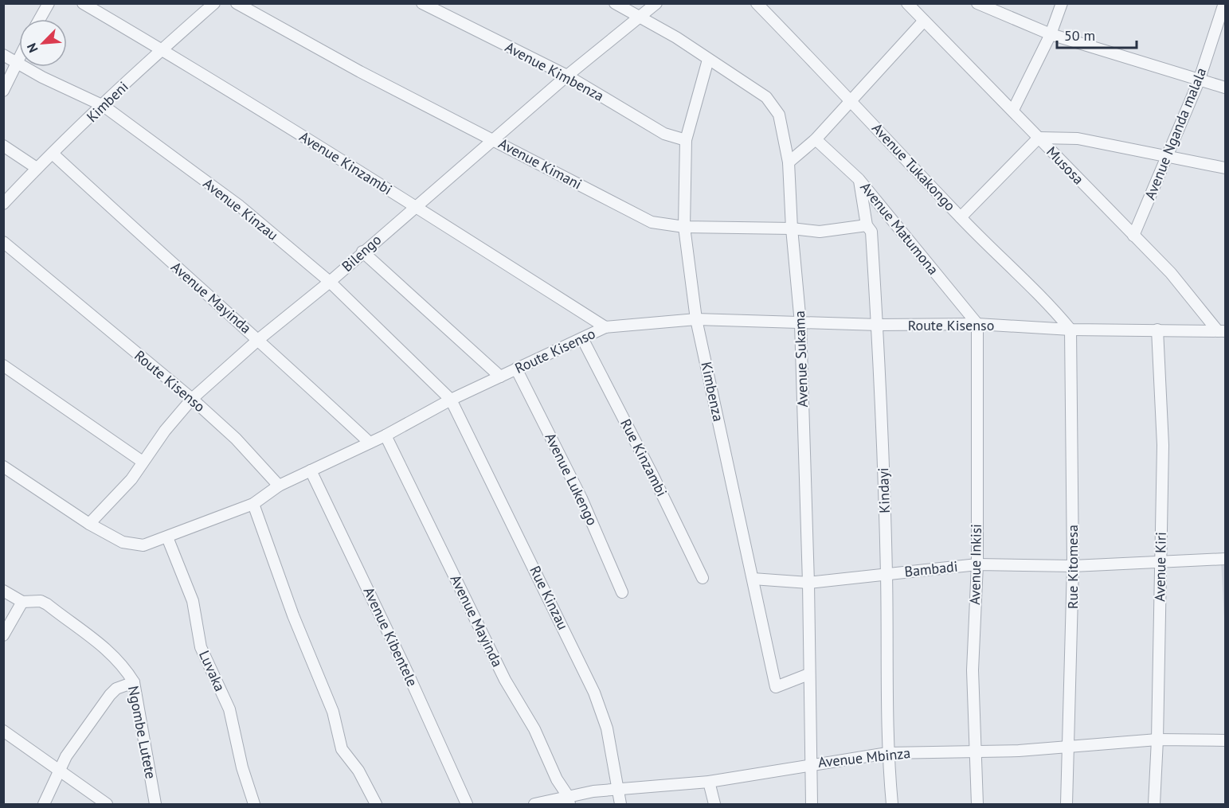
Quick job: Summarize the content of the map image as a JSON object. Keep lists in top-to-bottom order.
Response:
{
  "streets": {
    "street": [
      "Avenue Kimbenza",
      "Kimbeni",
      "Avenue Nganda malala",
      "Avenue Kinzambi",
      "Avenue Kimani",
      "Musosa",
      "Avenue Tukakongo",
      "Avenue Kinzau",
      "Avenue Matumona",
      "Bilengo",
      "Avenue Mayinda",
      "Route Kisenso",
      "Avenue Sukama",
      "Kimbenza",
      "Rue Kinzambi",
      "Avenue Lukengo",
      "Kindayi",
      "Avenue Inkisi",
      "Rue Kitomesa",
      "Avenue Kiri",
      "Bambadi",
      "Rue Kinzau",
      "Avenue Kibentele",
      "Luvaka",
      "Ngombe Lutete",
      "Avenue Mbinza"
    ]
  },
  "crossings": [
    ["Avenue Kimbenza", "Bilengo"],
    ["Avenue Kimbenza", "Kimbenza"],
    ["Kimbeni", "Avenue Kinzambi"],
    ["Kimbeni", "Avenue Kinzau"],
    ["Kimbeni", "Avenue Mayinda"],
    ["Avenue Nganda malala", "Musosa"],
    ["Avenue Kinzambi", "Bilengo"],
    ["Avenue Kinzambi", "Route Kisenso"],
    ["Avenue Kimani", "Bilengo"],
    ["Avenue Kimani", "Avenue Sukama"],
    ["Avenue Kimani", "Kimbenza"],
    ["Avenue Kimani", "Kindayi"],
    ["Musosa", "Route Kisenso"],
    ["Avenue Tukakongo", "Route Kisenso"],
    ["Avenue Tukakongo", "Rue Kitomesa"],
    ["Avenue Kinzau", "Bilengo"],
    ["Avenue Kinzau", "Route Kisenso"],
    ["Avenue Kinzau", "Rue Kinzau"],
    ["Avenue Matumona", "Route Kisenso"],
    ["Avenue Matumona", "Kindayi"],
    ["Avenue Matumona", "Avenue Inkisi"],
    ["Bilengo", "Avenue Mayinda"],
    ["Bilengo", "Route Kisenso"],
    ["Bilengo", "Avenue Sukama"],
    ["Avenue Mayinda", "Route Kisenso"],
    ["Avenue Mayinda", "Avenue Mbinza"],
    ["Route Kisenso", "Avenue Sukama"],
    ["Route Kisenso", "Kimbenza"],
    ["Route Kisenso", "Rue Kinzambi"],
    ["Route Kisenso", "Avenue Lukengo"],
    ["Route Kisenso", "Kindayi"],
    ["Route Kisenso", "Avenue Inkisi"],
    ["Route Kisenso", "Rue Kitomesa"],
    ["Route Kisenso", "Avenue Kiri"],
    ["Route Kisenso", "Rue Kinzau"],
    ["Route Kisenso", "Avenue Kibentele"],
    ["Avenue Sukama", "Kimbenza"],
    ["Avenue Sukama", "Bambadi"],
    ["Avenue Sukama", "Avenue Mbinza"],
    ["Kimbenza", "Bambadi"],
    ["Kindayi", "Bambadi"],
    ["Kindayi", "Avenue Mbinza"],
    ["Avenue Inkisi", "Bambadi"],
    ["Avenue Inkisi", "Avenue Mbinza"],
    ["Rue Kitomesa", "Bambadi"],
    ["Rue Kitomesa", "Avenue Mbinza"],
    ["Avenue Kiri", "Bambadi"],
    ["Avenue Kiri", "Avenue Mbinza"],
    ["Rue Kinzau", "Avenue Mbinza"]
  ],
  "scale_bar": "50 m",
  "north": "bottom left"
}
